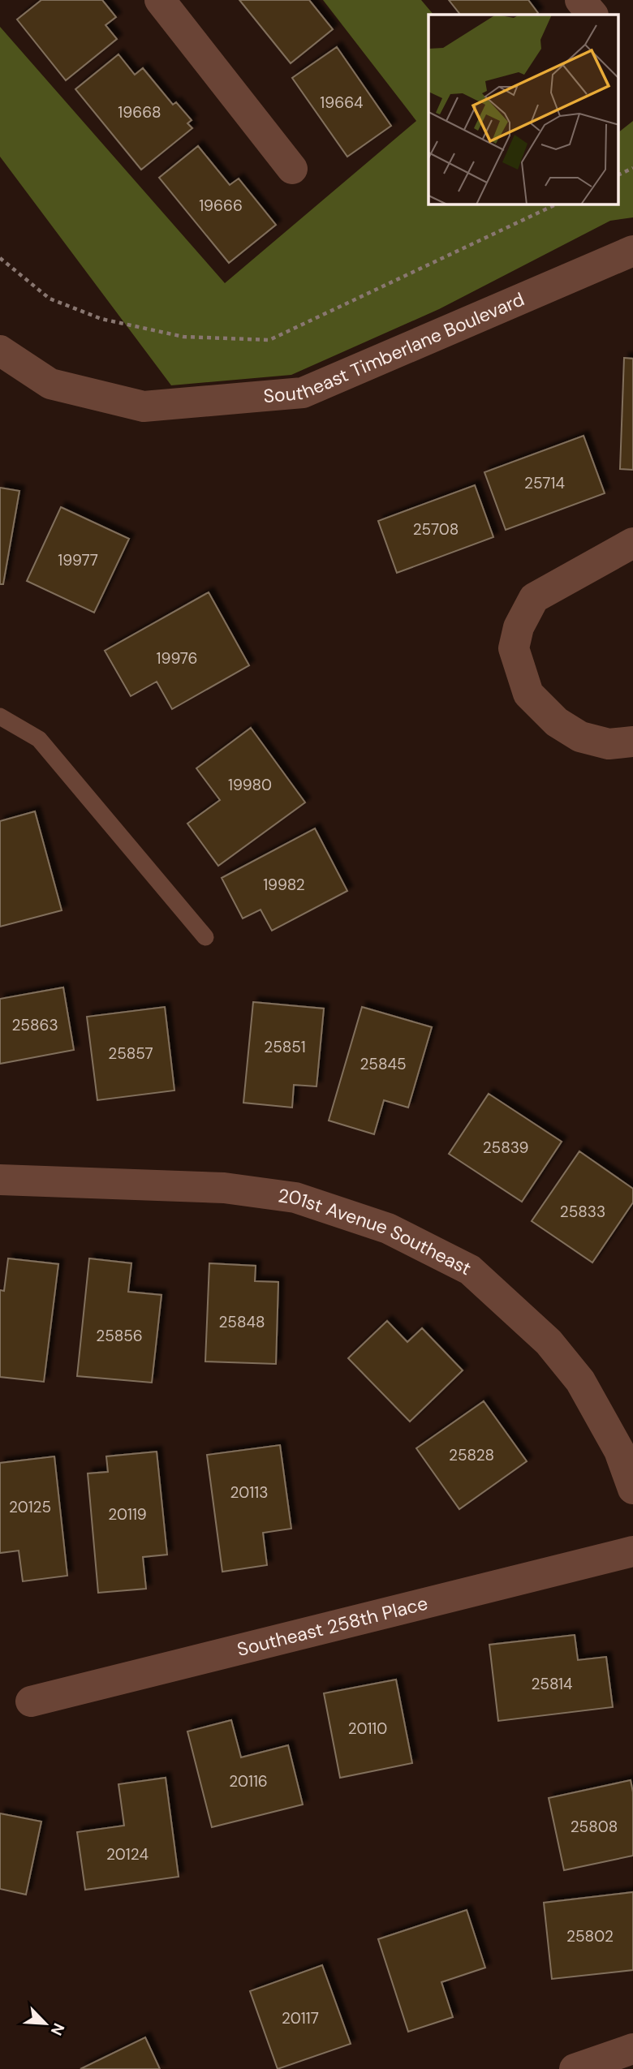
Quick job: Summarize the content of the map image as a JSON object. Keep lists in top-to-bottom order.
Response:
{
  "streets": {
    "street": ["Southeast Timberlane Boulevard", "201st Avenue Southeast", "Southeast 258th Place"]
  },
  "house_numbers": [
    "19664",
    "19668",
    "19666",
    "25714",
    "25708",
    "19977",
    "19976",
    "19980",
    "19982",
    "25863",
    "25851",
    "25857",
    "25845",
    "25839",
    "25833",
    "25848",
    "25856",
    "25828",
    "20113",
    "20125",
    "20119",
    "25814",
    "20110",
    "20116",
    "25808",
    "20124",
    "25802",
    "20117"
  ],
  "north": "bottom right"
}
